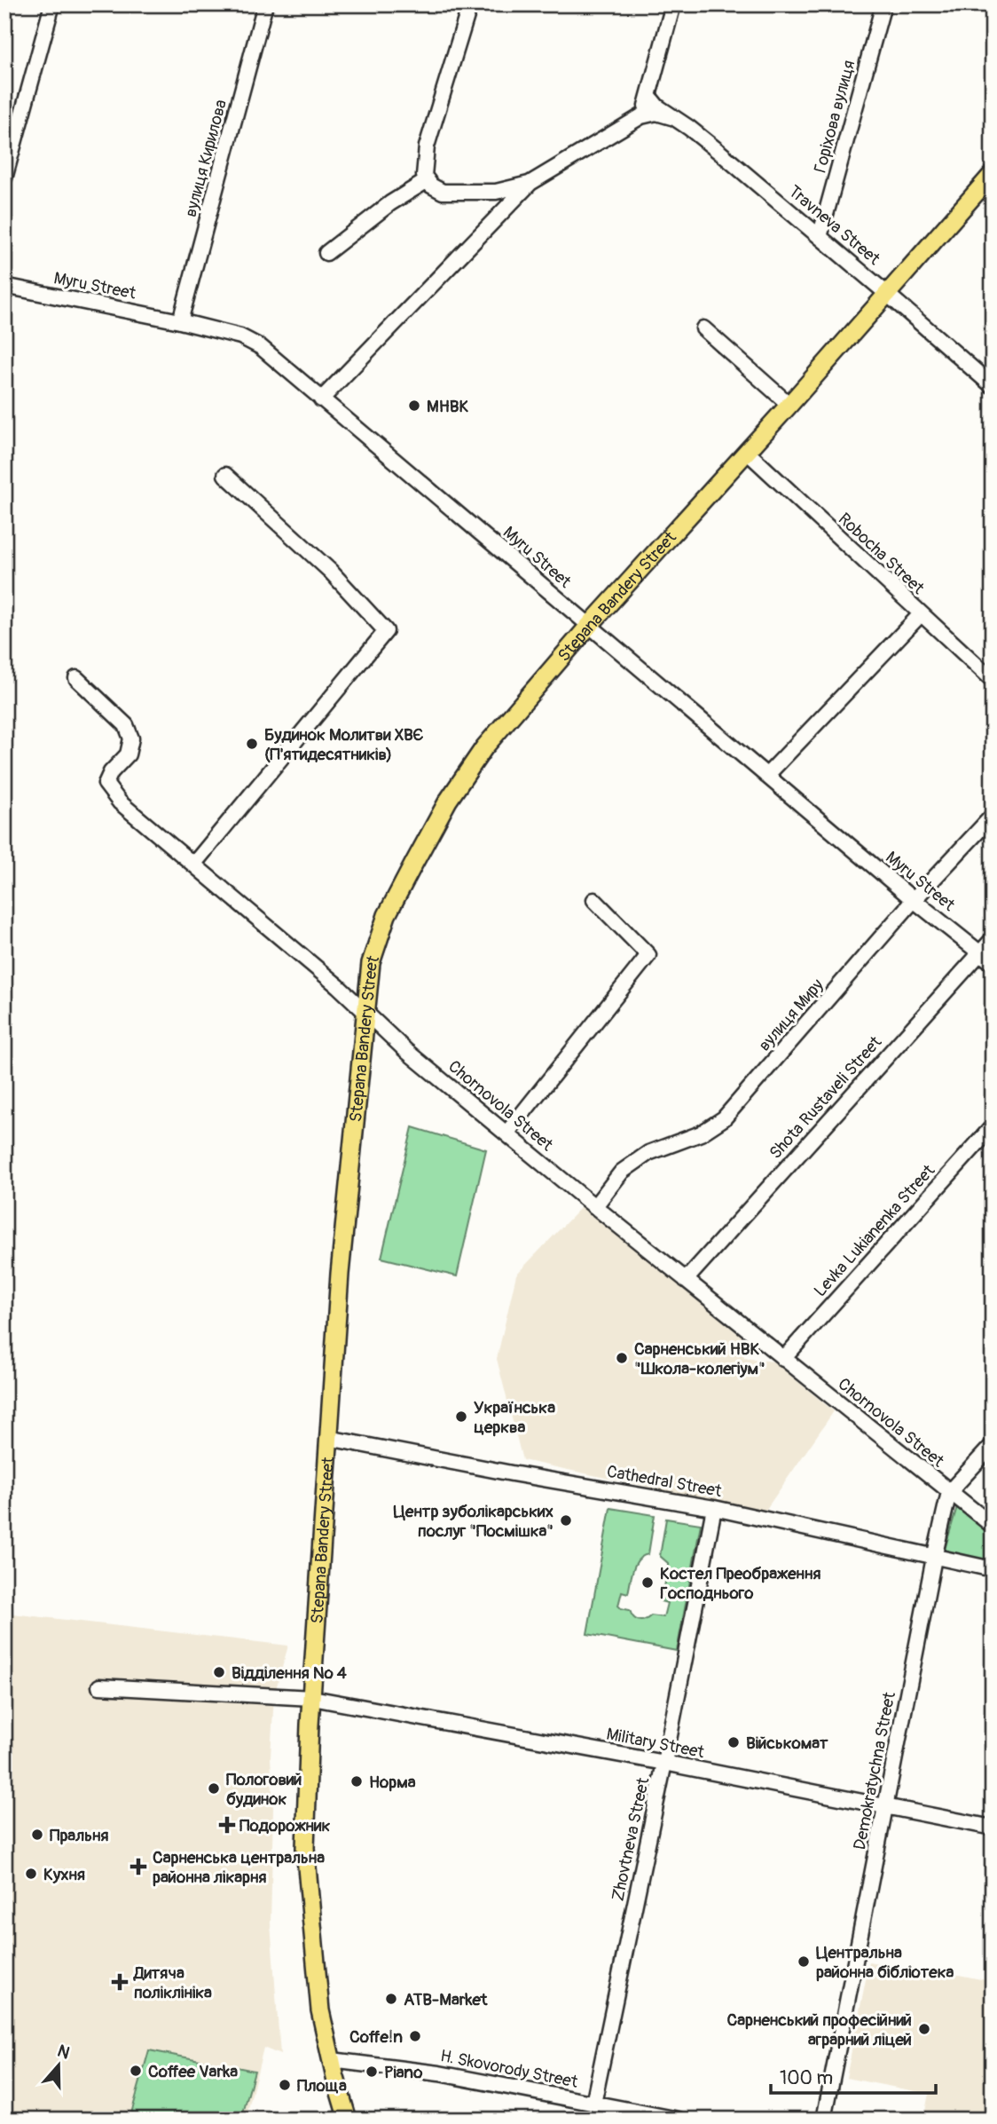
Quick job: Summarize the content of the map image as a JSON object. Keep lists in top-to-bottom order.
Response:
{
  "streets": {
    "main road": ["Stepana Bandery Street"],
    "street": [
      "Горіхова вулиця",
      "вулиця Кирилова",
      "Travneva Street",
      "Myru Street",
      "Robocha Street",
      "вулиця Миру",
      "Shota Rustaveli Street",
      "Chornovola Street",
      "Levka Lukianenka Street",
      "Cathedral Street",
      "Military Street",
      "Demokratychna Street",
      "Zhovtneva Street",
      "H. Skovorody Street"
    ]
  },
  "crossings": [
    ["Горіхова вулиця", "Travneva Street"],
    ["вулиця Кирилова", "Myru Street"],
    ["Travneva Street", "Stepana Bandery Street"],
    ["Myru Street", "Stepana Bandery Street"],
    ["Myru Street", "вулиця Миру"],
    ["Myru Street", "Shota Rustaveli Street"],
    ["Robocha Street", "Stepana Bandery Street"],
    ["Stepana Bandery Street", "Chornovola Street"],
    ["Stepana Bandery Street", "Cathedral Street"],
    ["Stepana Bandery Street", "Military Street"],
    ["Stepana Bandery Street", "H. Skovorody Street"],
    ["вулиця Миру", "Chornovola Street"],
    ["Shota Rustaveli Street", "Chornovola Street"],
    ["Chornovola Street", "Levka Lukianenka Street"],
    ["Chornovola Street", "Demokratychna Street"],
    ["Cathedral Street", "Demokratychna Street"],
    ["Cathedral Street", "Zhovtneva Street"],
    ["Military Street", "Demokratychna Street"],
    ["Military Street", "Zhovtneva Street"],
    ["Zhovtneva Street", "H. Skovorody Street"]
  ],
  "places": {
    "other": [
      "МНВК",
      "Будинок Молитви ХВЄ (П'ятидесятників)",
      "Сарненський НВК \"Школа-колегіум\"",
      "Українська церква",
      "Центр зуболікарських послуг \"Посмішка\"",
      "Костел Преображення Господнього",
      "Відділення № 4",
      "Військомат",
      "Норма",
      "Пологовий будинок",
      "Пральня",
      "Кухня",
      "Центральна районна бібліотека",
      "ATB-Market",
      "Сарненський професійний аграрний ліцей",
      "Coffe!n",
      "Coffee Varka",
      "Piano",
      "Площа"
    ],
    "health": ["Подорожник", "Сарненська центральна районна лікарня", "Дитяча поліклініка"]
  },
  "scale_bar": "100 m",
  "north": "top"
}
